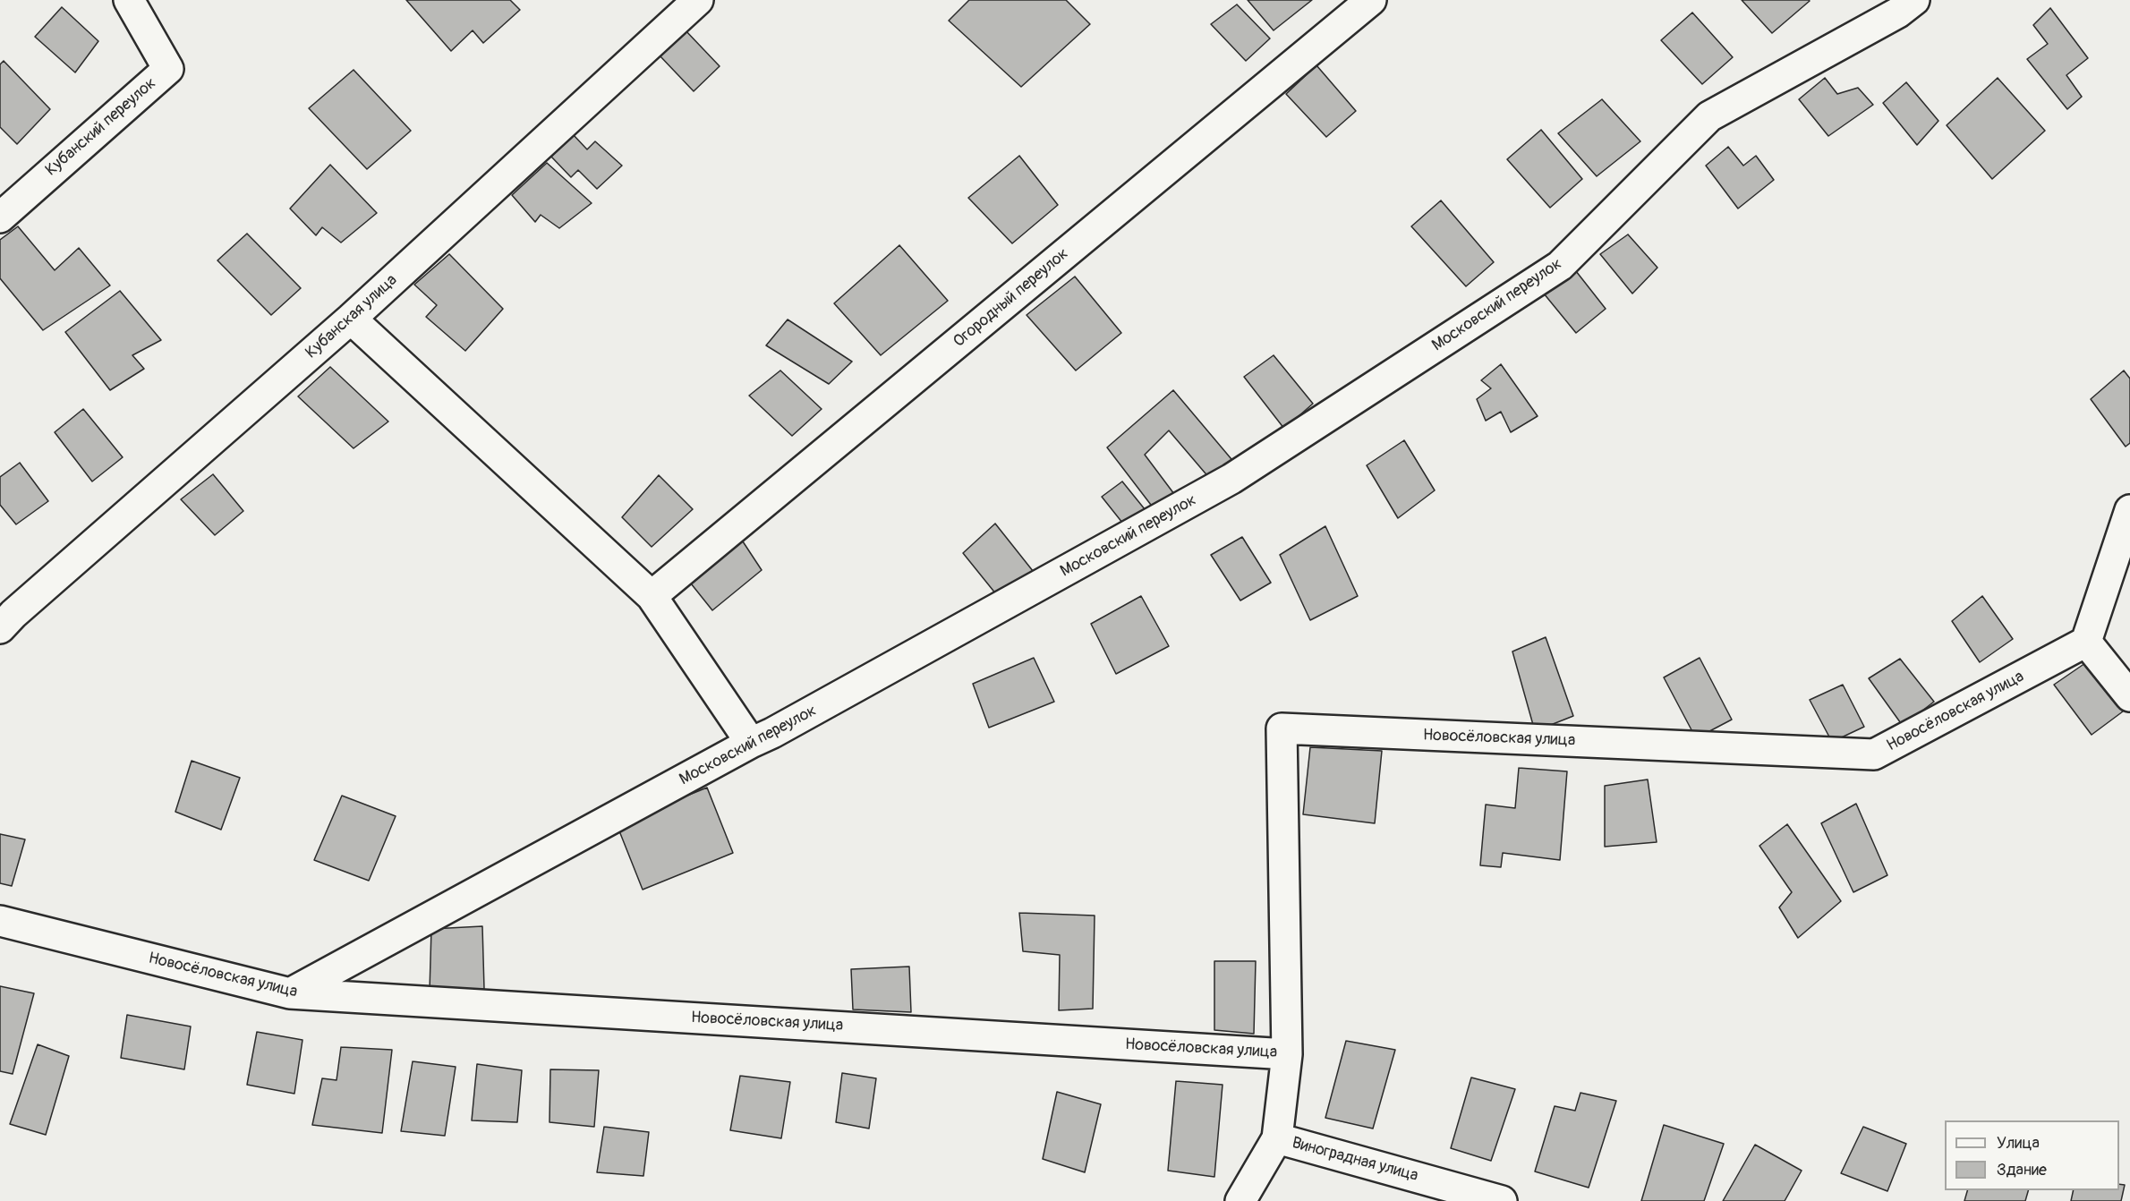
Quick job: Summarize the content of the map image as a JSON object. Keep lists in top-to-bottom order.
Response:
{
  "streets": {
    "street": [
      "Кубанский переулок",
      "Огородный переулок",
      "Московский переулок",
      "Кубанская улица",
      "Новосёловская улица",
      "Виноградная улица"
    ]
  },
  "crossings": [
    ["Московский переулок", "Новосёловская улица"]
  ],
  "legend": ["Улица", "Здание"]
}
